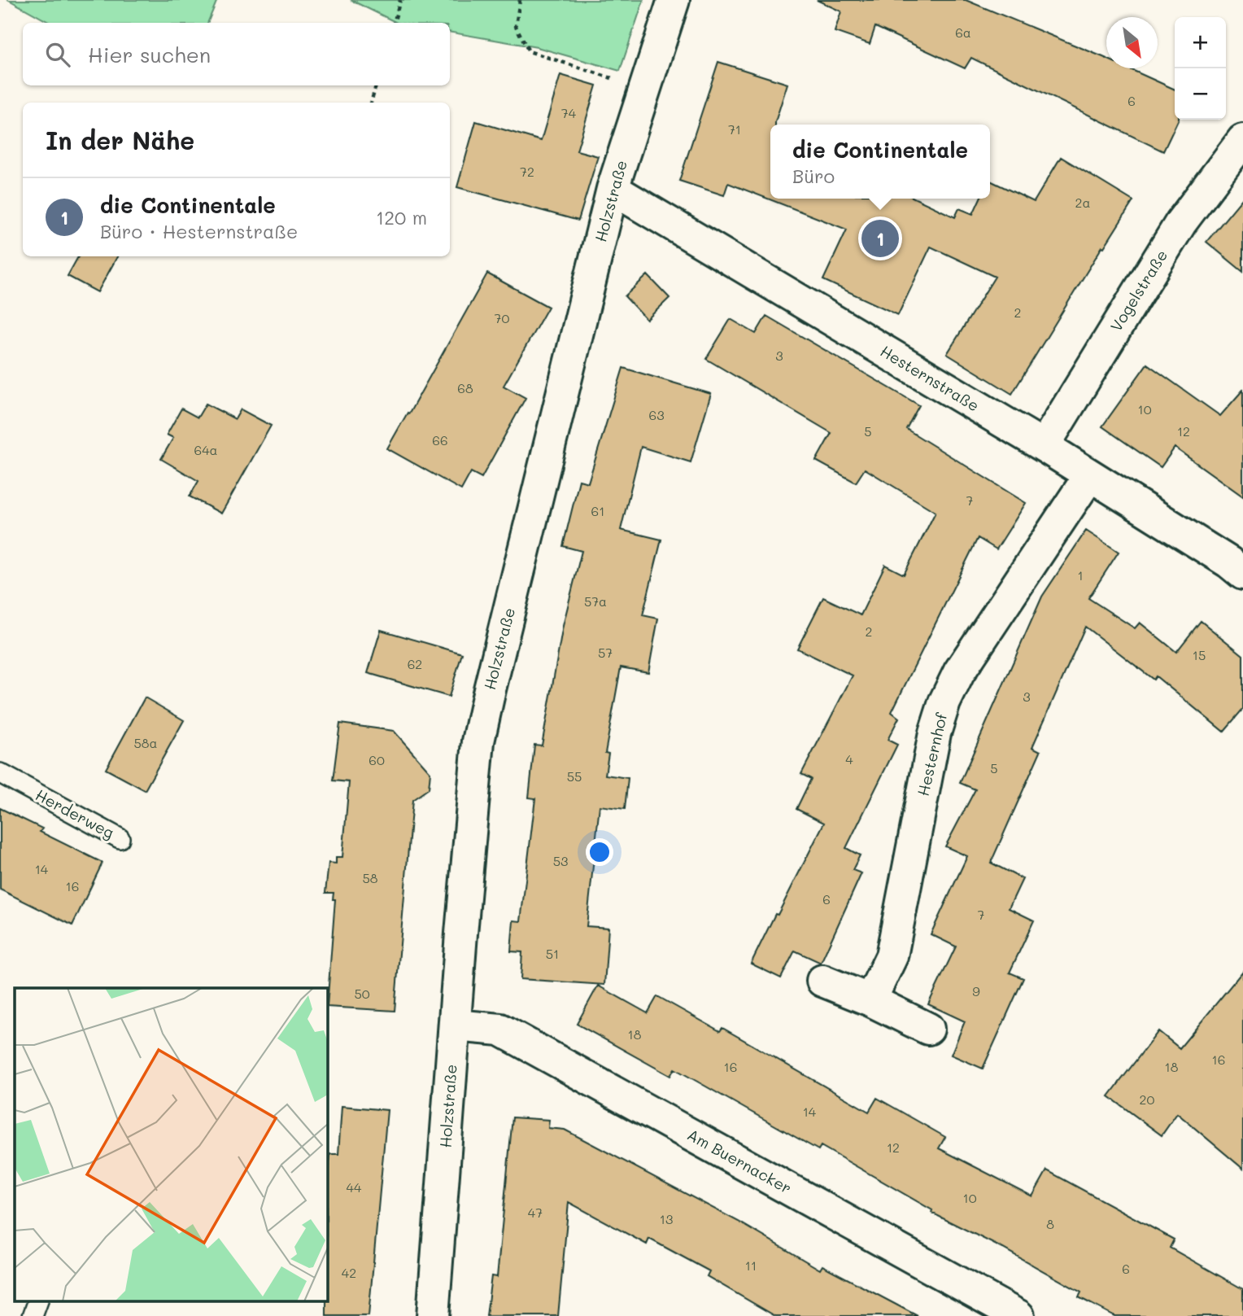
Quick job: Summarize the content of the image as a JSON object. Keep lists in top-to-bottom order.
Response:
{
  "streets": {
    "street": [
      "Holzstraße",
      "Vogelstraße",
      "Hesternstraße",
      "Hesternhof",
      "Am Buernacker"
    ],
    "lane": ["Herderweg"]
  },
  "crossings": [
    ["Holzstraße", "Hesternstraße"],
    ["Holzstraße", "Am Buernacker"],
    ["Vogelstraße", "Hesternstraße"],
    ["Hesternstraße", "Hesternhof"]
  ],
  "house_numbers": [
    "6a",
    "6",
    "74",
    "71",
    "72",
    "2a",
    "2",
    "70",
    "3",
    "68",
    "10",
    "63",
    "5",
    "12",
    "66",
    "64a",
    "7",
    "61",
    "1",
    "57a",
    "2",
    "57",
    "15",
    "62",
    "3",
    "58a",
    "4",
    "60",
    "5",
    "55",
    "53",
    "14",
    "58",
    "16",
    "6",
    "7",
    "51",
    "9",
    "50",
    "18",
    "16",
    "16",
    "18",
    "20",
    "14",
    "12",
    "44",
    "10",
    "47",
    "13",
    "8",
    "11",
    "6",
    "42"
  ],
  "north": "bottom right",
  "page": {
    "map_buttons": ["+", "−"],
    "search": "Hier suchen",
    "heading": "In der Nähe",
    "popup": ["die Continentale", "Büro"],
    "list": [
      {
        "mark": "1",
        "name": "die Continentale",
        "note": "Büro · Hesternstraße",
        "value": "120 m"
      }
    ],
    "pins": "1"
  }
}
